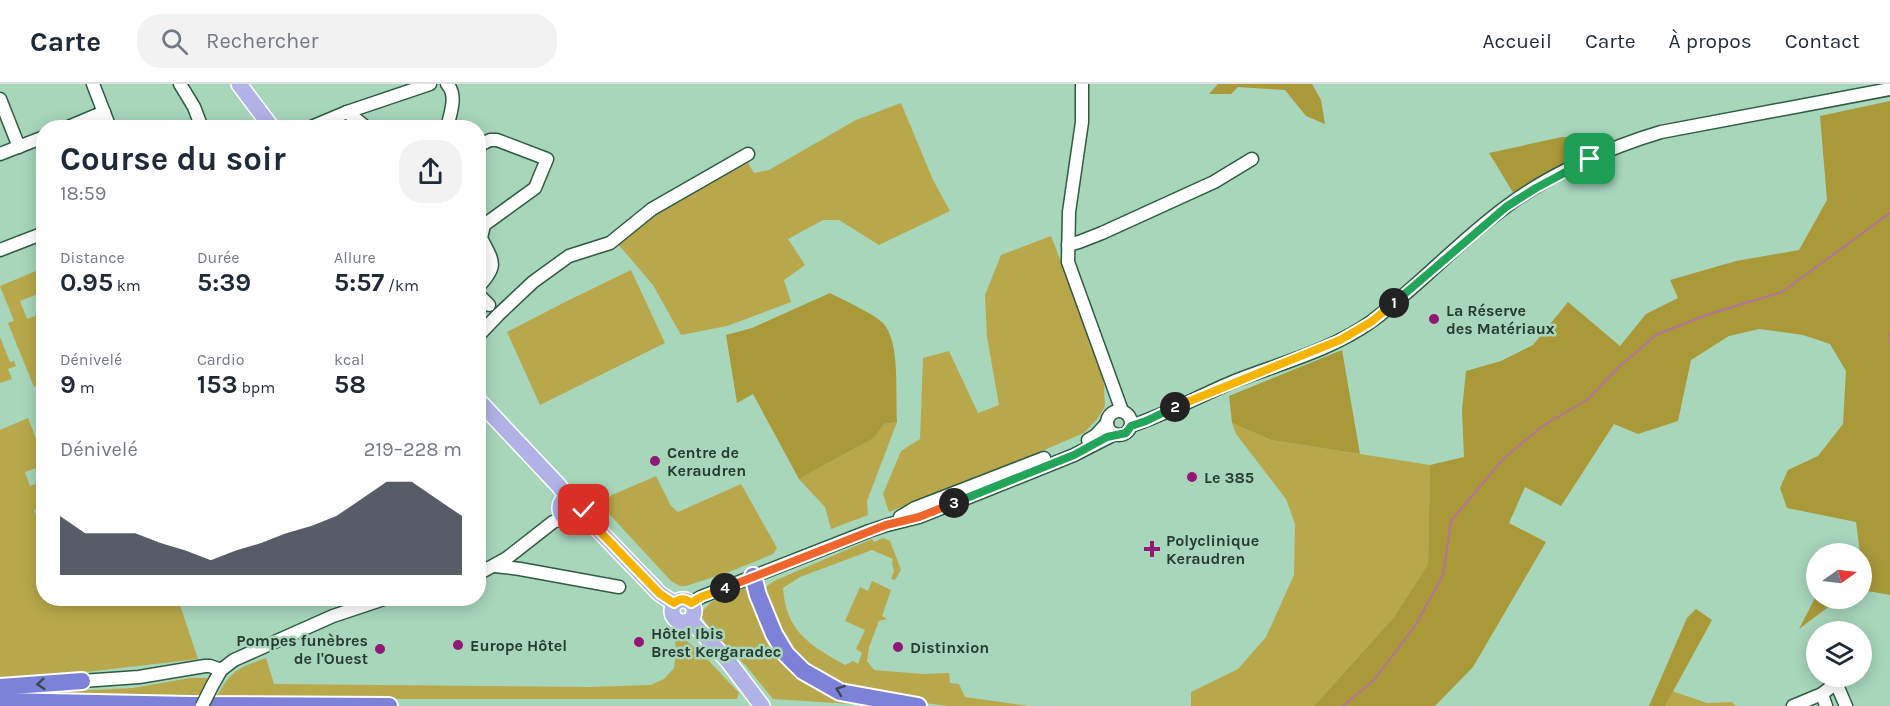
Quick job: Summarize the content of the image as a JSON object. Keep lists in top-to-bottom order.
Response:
{
  "places": {
    "other": [
      "La Réserve des Matériaux",
      "Centre de Keraudren",
      "Le 385",
      "Hôtel Ibis Brest Kergaradec",
      "Europe Hôtel",
      "Distinxion",
      "Pompes funèbres de l'Ouest"
    ],
    "health": ["Polyclinique Keraudren"]
  },
  "north": "right",
  "page": {
    "header": "Carte",
    "search": "Rechercher",
    "nav": [
      "Accueil",
      "Carte",
      "À propos",
      "Contact"
    ],
    "heading": ["Course du soir", "18:59"],
    "stats": [
      ["Distance", "0.95 km"],
      ["Durée", "5:39"],
      ["Allure", "5:57 /km"],
      ["Dénivelé", "9 m"],
      ["Cardio", "153 bpm"],
      ["kcal", "58"]
    ],
    "pins": [
      "1",
      "2",
      "3",
      "4"
    ],
    "chart": ["Dénivelé", "219–228 m"]
  }
}
